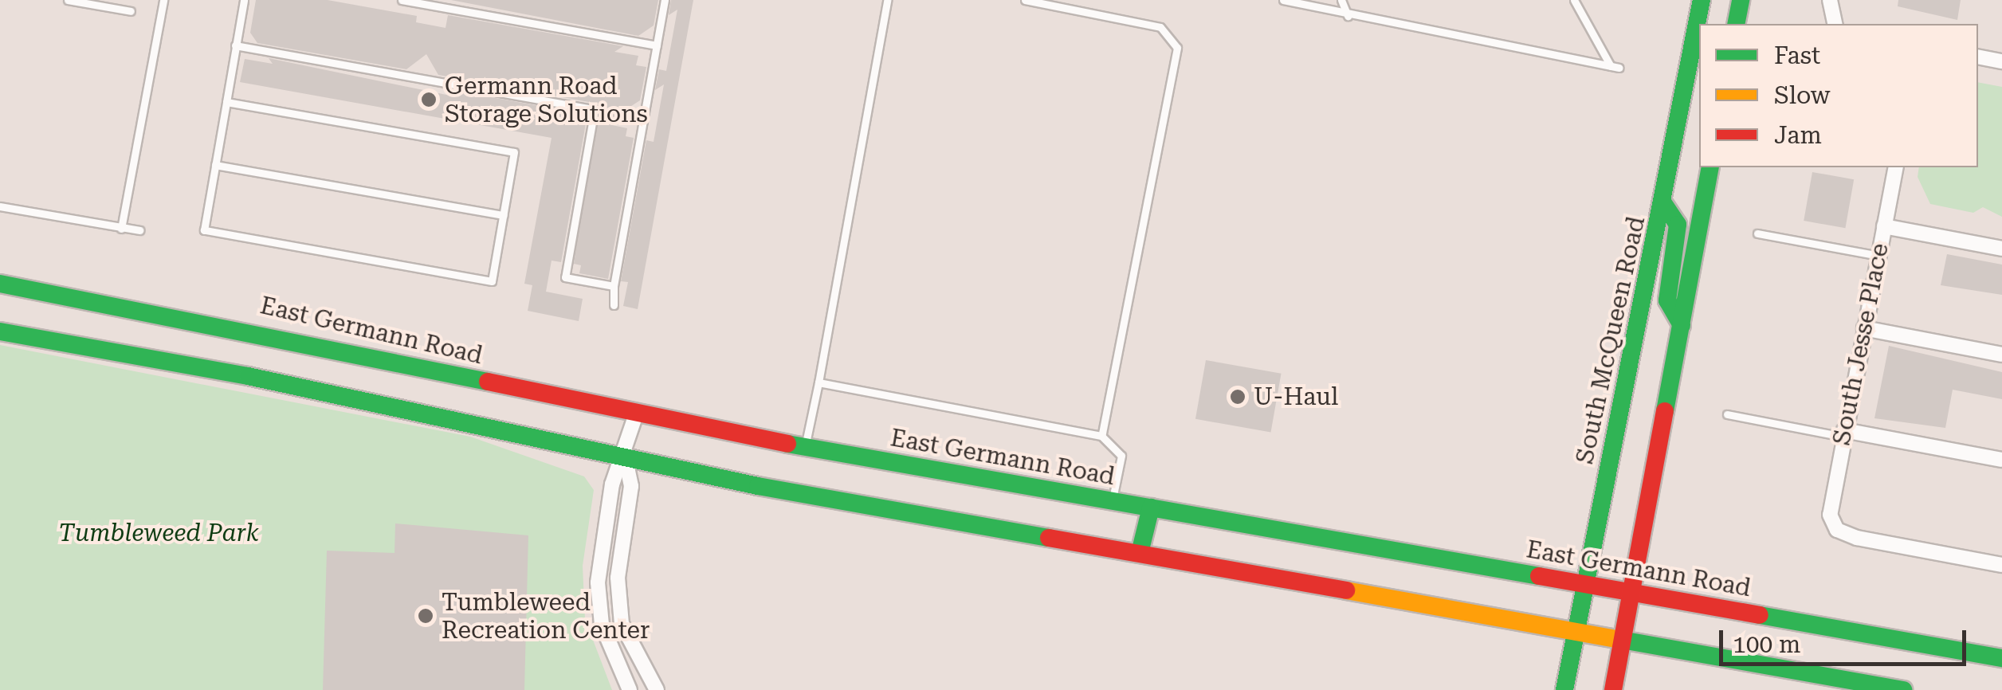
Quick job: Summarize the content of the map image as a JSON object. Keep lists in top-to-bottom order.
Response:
{
  "streets": {
    "main road": ["East Germann Road", "South McQueen Road"],
    "street": ["South Jesse Place"]
  },
  "crossings": [
    ["East Germann Road", "South McQueen Road"]
  ],
  "parks": ["Tumbleweed Park"],
  "places": ["Germann Road Storage Solutions", "U-Haul", "Tumbleweed Recreation Center"],
  "legend": ["Fast", "Slow", "Jam"],
  "scale_bar": "100 m"
}
